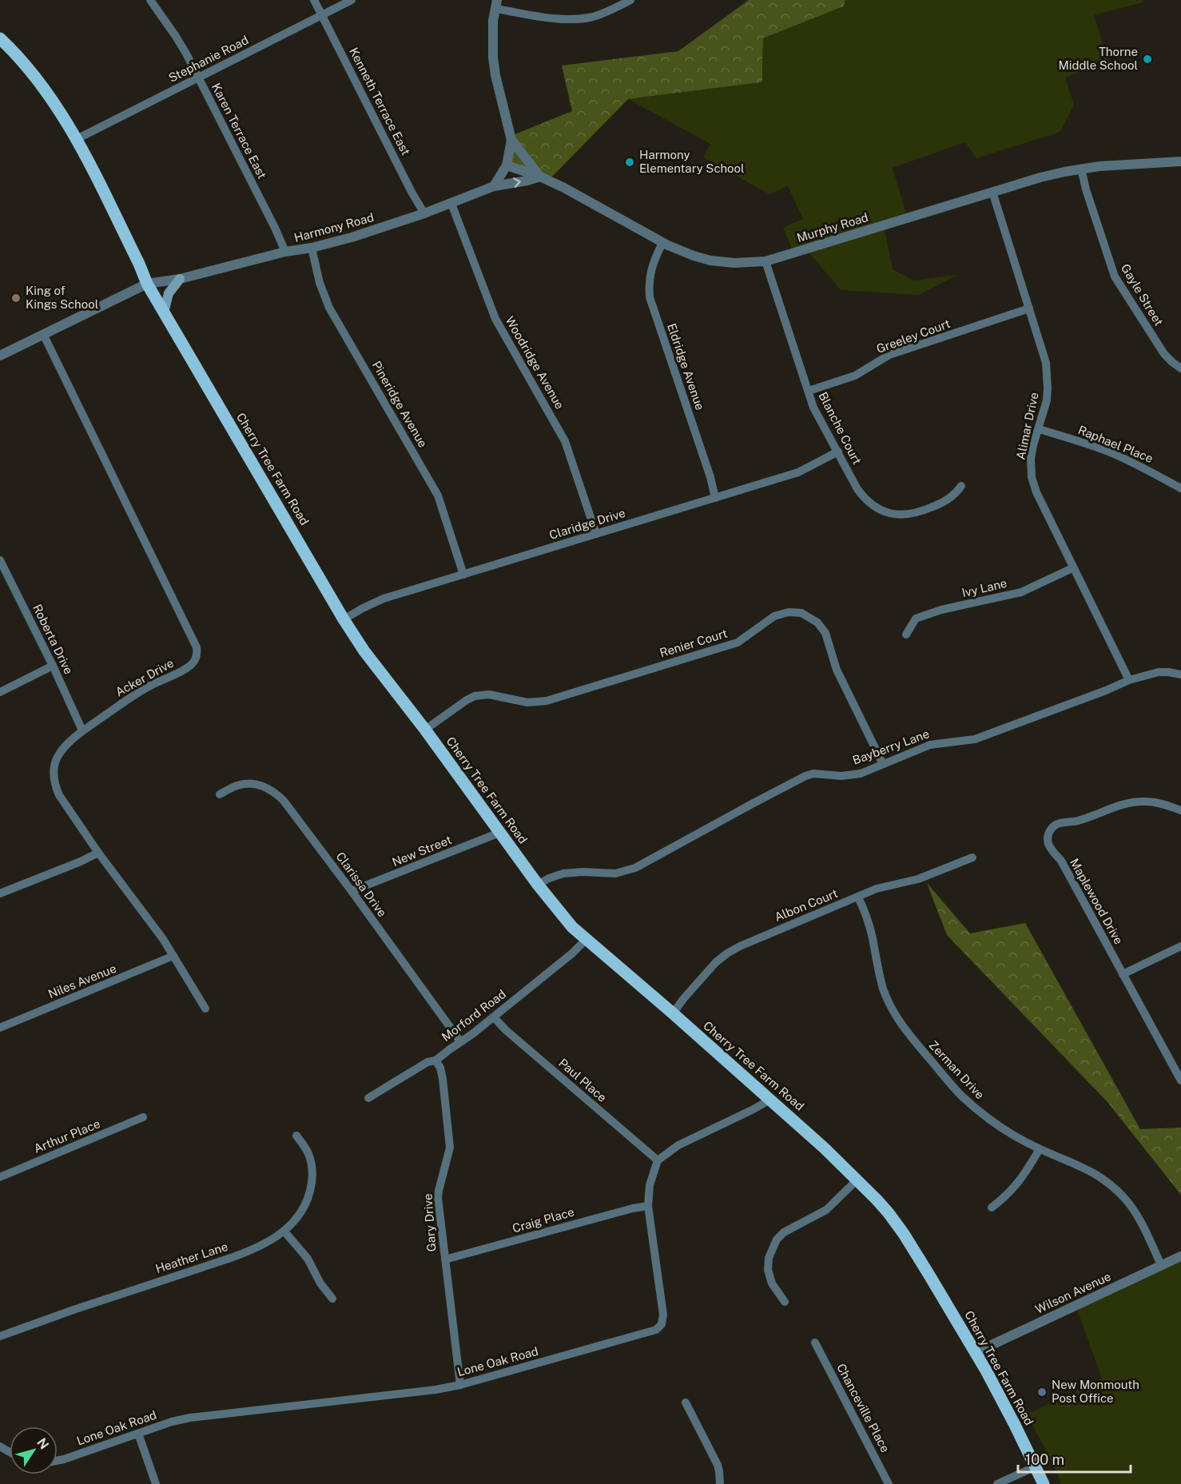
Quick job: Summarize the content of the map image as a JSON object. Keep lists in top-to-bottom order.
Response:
{
  "streets": {
    "main road": ["Cherry Tree Farm Road"],
    "street": [
      "Stephanie Road",
      "Kenneth Terrace East",
      "Karen Terrace East",
      "Harmony Road",
      "Murphy Road",
      "Gayle Street",
      "Greeley Court",
      "Woodridge Avenue",
      "Eldridge Avenue",
      "Pineridge Avenue",
      "Alimar Drive",
      "Blanche Court",
      "Raphael Place",
      "Claridge Drive",
      "Ivy Lane",
      "Roberta Drive",
      "Renier Court",
      "Acker Drive",
      "Bayberry Lane",
      "New Street",
      "Clarissa Drive",
      "Maplewood Drive",
      "Albon Court",
      "Niles Avenue",
      "Morford Road",
      "Zerman Drive",
      "Paul Place",
      "Arthur Place",
      "Craig Place",
      "Gary Drive",
      "Heather Lane",
      "Wilson Avenue",
      "Lone Oak Road",
      "Chanceville Place"
    ]
  },
  "crossings": [
    ["Stephanie Road", "Kenneth Terrace East"],
    ["Stephanie Road", "Karen Terrace East"],
    ["Stephanie Road", "Cherry Tree Farm Road"],
    ["Kenneth Terrace East", "Harmony Road"],
    ["Karen Terrace East", "Harmony Road"],
    ["Harmony Road", "Murphy Road"],
    ["Harmony Road", "Woodridge Avenue"],
    ["Harmony Road", "Pineridge Avenue"],
    ["Harmony Road", "Cherry Tree Farm Road"],
    ["Harmony Road", "Acker Drive"],
    ["Murphy Road", "Gayle Street"],
    ["Murphy Road", "Eldridge Avenue"],
    ["Murphy Road", "Alimar Drive"],
    ["Murphy Road", "Blanche Court"],
    ["Greeley Court", "Alimar Drive"],
    ["Greeley Court", "Blanche Court"],
    ["Woodridge Avenue", "Claridge Drive"],
    ["Eldridge Avenue", "Claridge Drive"],
    ["Pineridge Avenue", "Claridge Drive"],
    ["Alimar Drive", "Raphael Place"],
    ["Alimar Drive", "Ivy Lane"],
    ["Alimar Drive", "Bayberry Lane"],
    ["Blanche Court", "Claridge Drive"],
    ["Cherry Tree Farm Road", "Claridge Drive"],
    ["Cherry Tree Farm Road", "Renier Court"],
    ["Cherry Tree Farm Road", "Bayberry Lane"],
    ["Cherry Tree Farm Road", "New Street"],
    ["Cherry Tree Farm Road", "Albon Court"],
    ["Cherry Tree Farm Road", "Morford Road"],
    ["Cherry Tree Farm Road", "Wilson Avenue"],
    ["Roberta Drive", "Acker Drive"],
    ["Renier Court", "Bayberry Lane"],
    ["Acker Drive", "Niles Avenue"],
    ["New Street", "Clarissa Drive"],
    ["Clarissa Drive", "Morford Road"],
    ["Albon Court", "Zerman Drive"],
    ["Morford Road", "Paul Place"],
    ["Morford Road", "Gary Drive"],
    ["Zerman Drive", "Wilson Avenue"],
    ["Paul Place", "Lone Oak Road"],
    ["Craig Place", "Gary Drive"],
    ["Craig Place", "Lone Oak Road"],
    ["Gary Drive", "Lone Oak Road"]
  ],
  "places": [
    "Thorne Middle School",
    "Harmony Elementary School",
    "King of Kings School",
    "New Monmouth Post Office"
  ],
  "scale_bar": "100 m",
  "north": "top right"
}
